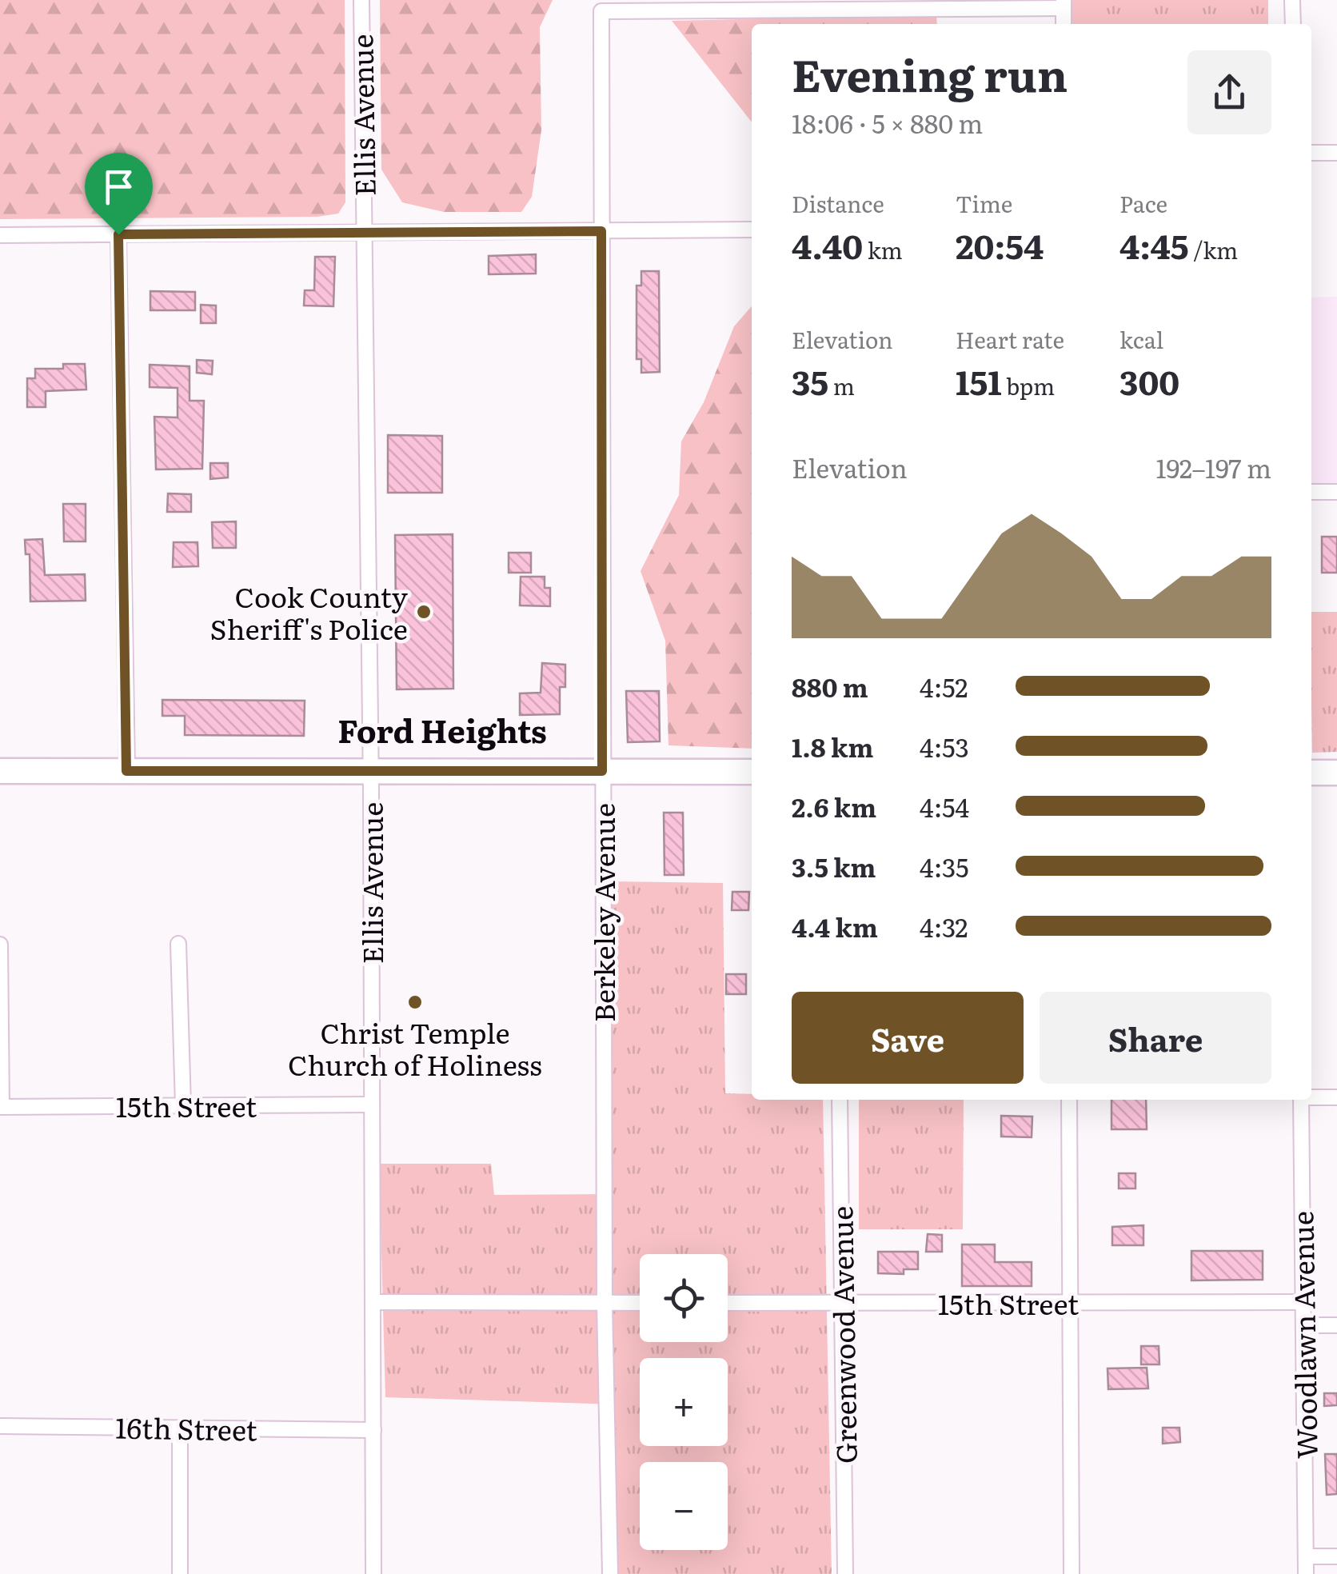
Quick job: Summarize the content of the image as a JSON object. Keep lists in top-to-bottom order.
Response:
{
  "streets": {
    "street": [
      "Ellis Avenue",
      "Berkeley Avenue",
      "15th Street",
      "Greenwood Avenue",
      "Woodlawn Avenue",
      "16th Street"
    ]
  },
  "crossings": [
    ["Ellis Avenue", "15th Street"],
    ["Ellis Avenue", "16th Street"],
    ["15th Street", "Greenwood Avenue"],
    ["15th Street", "Woodlawn Avenue"]
  ],
  "districts": ["Ford Heights"],
  "places": ["Cook County Sheriff's Police", "Christ Temple Church of Holiness"],
  "page": {
    "heading": ["Evening run", "18:06 · 5 × 880 m"],
    "stats": [
      ["Distance", "4.40 km"],
      ["Time", "20:54"],
      ["Pace", "4:45 /km"],
      ["Elevation", "35 m"],
      ["Heart rate", "151 bpm"],
      ["kcal", "300"]
    ],
    "chart": ["Elevation", "192–197 m"],
    "list": [
      {
        "name": "880 m",
        "note": "4:52"
      },
      {
        "name": "1.8 km",
        "note": "4:53"
      },
      {
        "name": "2.6 km",
        "note": "4:54"
      },
      {
        "name": "3.5 km",
        "note": "4:35"
      },
      {
        "name": "4.4 km",
        "note": "4:32"
      }
    ],
    "buttons": ["Save", "Share"],
    "map_buttons": ["+", "−"]
  }
}
